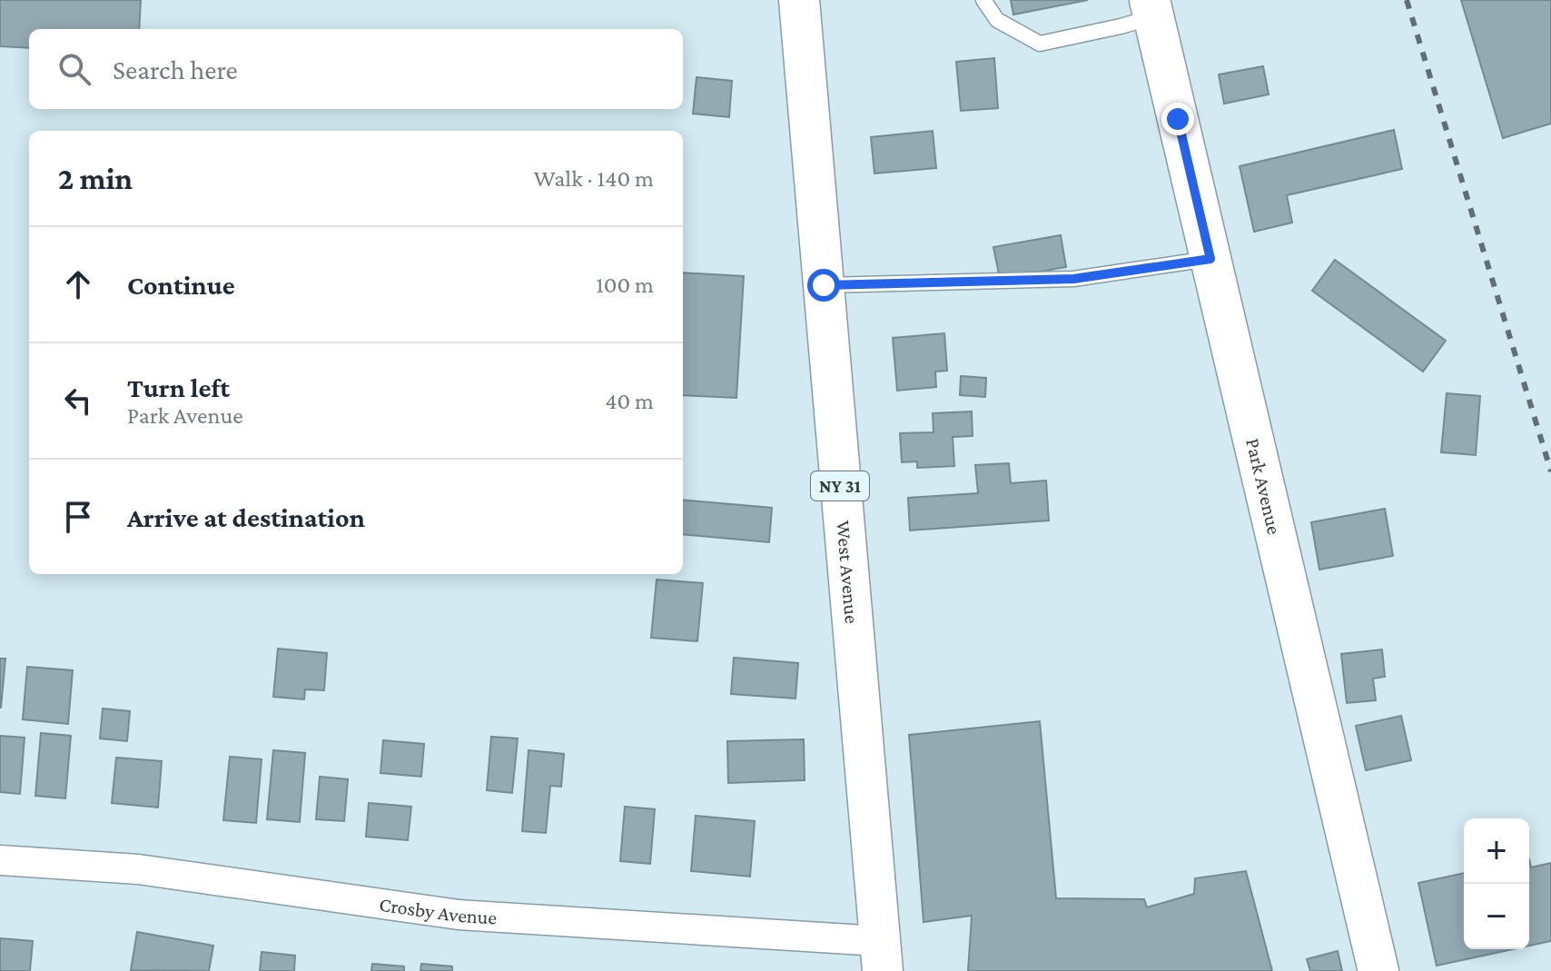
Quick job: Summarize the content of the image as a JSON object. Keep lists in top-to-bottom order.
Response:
{
  "streets": {
    "main road": ["NY 31", "Park Avenue", "West Avenue"],
    "street": ["Crosby Avenue"]
  },
  "crossings": [
    ["West Avenue", "Crosby Avenue"]
  ],
  "page": {
    "search": "Search here",
    "heading": ["2 min", "Walk · 140 m"],
    "list": [
      ["Continue", "100 m"],
      ["Turn left", "Park Avenue", "40 m"],
      "Arrive at destination"
    ],
    "map_buttons": ["+", "−"]
  }
}
